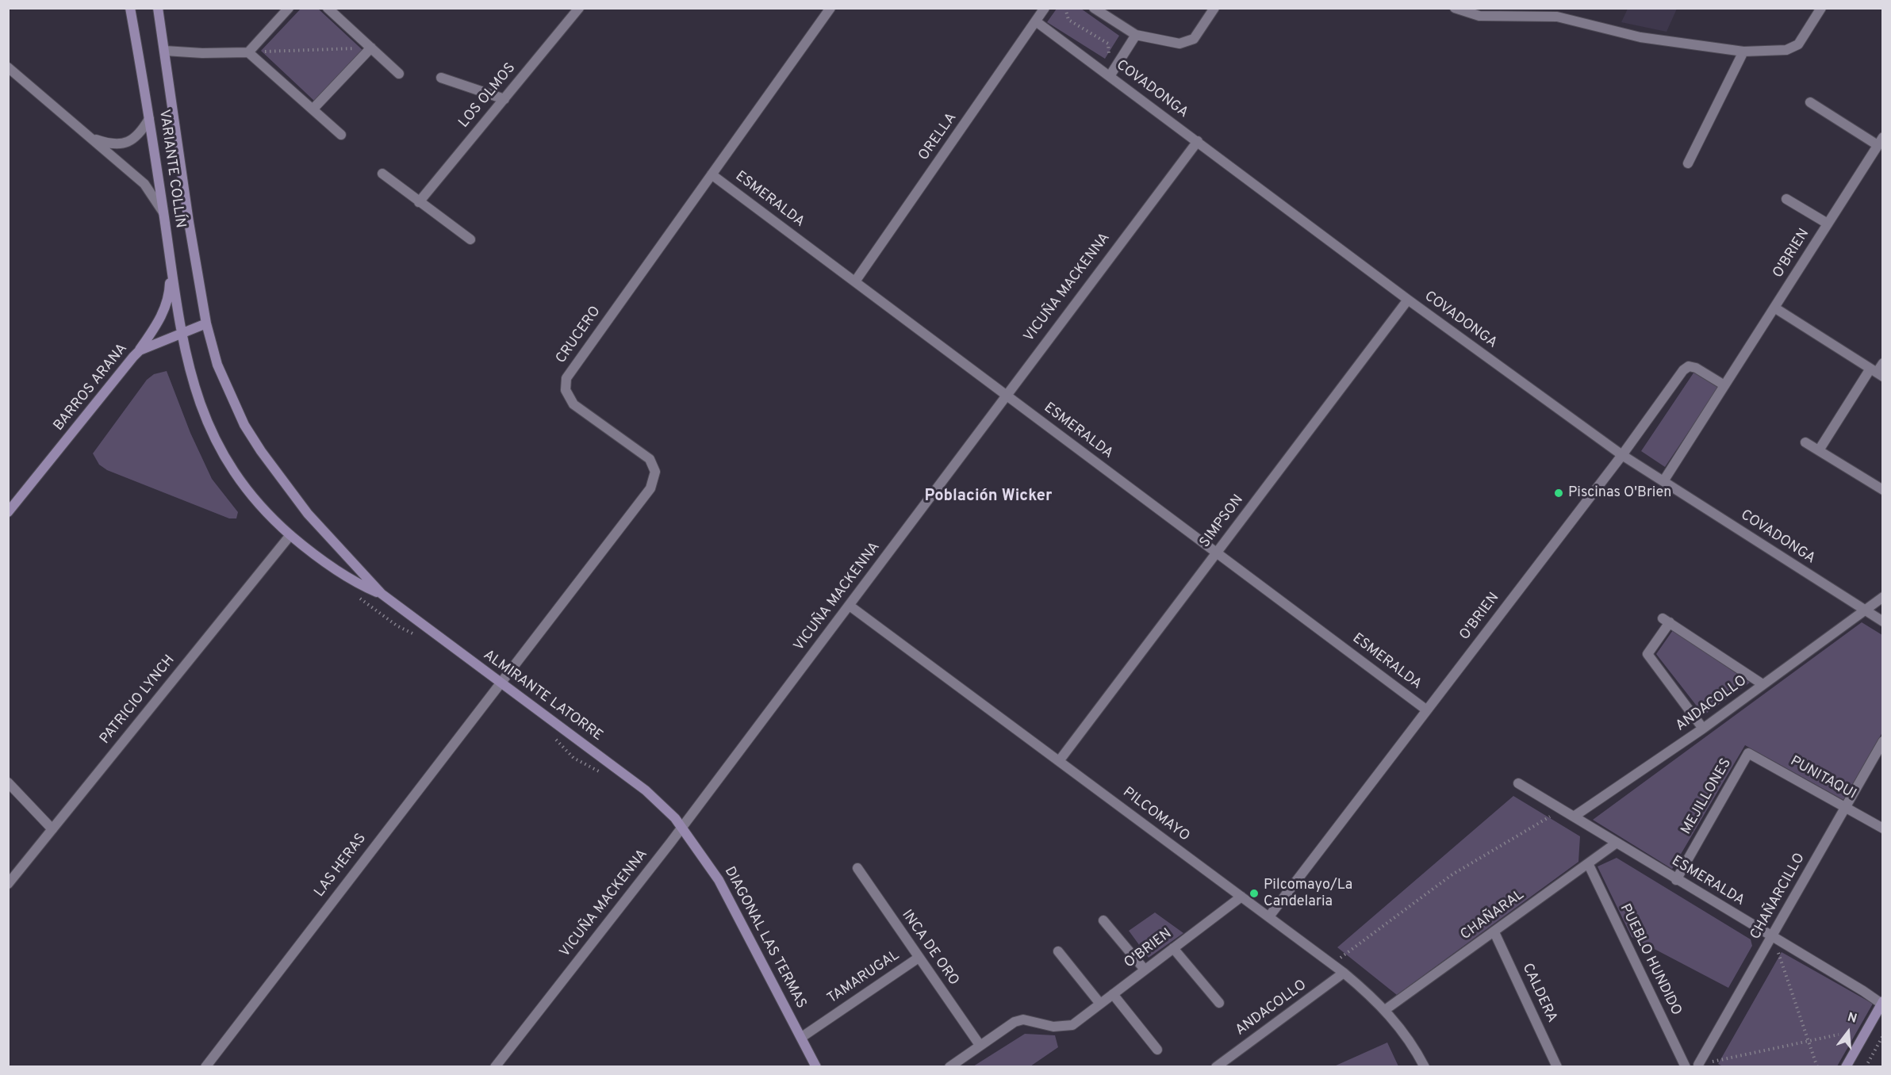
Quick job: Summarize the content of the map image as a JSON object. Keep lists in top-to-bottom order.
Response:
{
  "streets": {
    "main road": [
      "VARIANTE COLLÍN",
      "BARROS ARANA",
      "ALMIRANTE LATORRE",
      "DIAGONAL LAS TERMAS"
    ],
    "street": [
      "COVADONGA",
      "LOS OLMOS",
      "ORELLA",
      "ESMERALDA",
      "O'BRIEN",
      "VICUÑA MACKENNA",
      "CRUCERO",
      "SIMPSON",
      "PATRICIO LYNCH",
      "ANDACOLLO",
      "PUNITAQUI",
      "MEJILLONES",
      "PILCOMAYO",
      "LAS HERAS",
      "CHAÑARCILLO",
      "CHAÑARAL",
      "INCA DE ORO",
      "PUEBLO HUNDIDO",
      "TAMARUGAL",
      "CALDERA"
    ]
  },
  "crossings": [
    ["COVADONGA", "ORELLA"],
    ["COVADONGA", "O'BRIEN"],
    ["COVADONGA", "VICUÑA MACKENNA"],
    ["COVADONGA", "SIMPSON"],
    ["COVADONGA", "ANDACOLLO"],
    ["ORELLA", "ESMERALDA"],
    ["VARIANTE COLLÍN", "BARROS ARANA"],
    ["VARIANTE COLLÍN", "ALMIRANTE LATORRE"],
    ["ESMERALDA", "O'BRIEN"],
    ["ESMERALDA", "VICUÑA MACKENNA"],
    ["ESMERALDA", "CRUCERO"],
    ["ESMERALDA", "SIMPSON"],
    ["ESMERALDA", "ANDACOLLO"],
    ["ESMERALDA", "MEJILLONES"],
    ["ESMERALDA", "CHAÑARCILLO"],
    ["ESMERALDA", "CHAÑARAL"],
    ["O'BRIEN", "PILCOMAYO"],
    ["O'BRIEN", "INCA DE ORO"],
    ["VICUÑA MACKENNA", "ALMIRANTE LATORRE"],
    ["VICUÑA MACKENNA", "PILCOMAYO"],
    ["VICUÑA MACKENNA", "DIAGONAL LAS TERMAS"],
    ["CRUCERO", "ALMIRANTE LATORRE"],
    ["CRUCERO", "LAS HERAS"],
    ["BARROS ARANA", "ALMIRANTE LATORRE"],
    ["SIMPSON", "PILCOMAYO"],
    ["ALMIRANTE LATORRE", "PATRICIO LYNCH"],
    ["ALMIRANTE LATORRE", "LAS HERAS"],
    ["ALMIRANTE LATORRE", "DIAGONAL LAS TERMAS"],
    ["ANDACOLLO", "PILCOMAYO"],
    ["PUNITAQUI", "MEJILLONES"],
    ["PUNITAQUI", "CHAÑARCILLO"],
    ["PILCOMAYO", "CHAÑARAL"],
    ["CHAÑARAL", "PUEBLO HUNDIDO"],
    ["CHAÑARAL", "CALDERA"],
    ["DIAGONAL LAS TERMAS", "TAMARUGAL"],
    ["INCA DE ORO", "TAMARUGAL"]
  ],
  "districts": ["Población Wicker"],
  "places": ["Piscinas O'Brien", "Pilcomayo/La Candelaria"],
  "north": "top"
}
